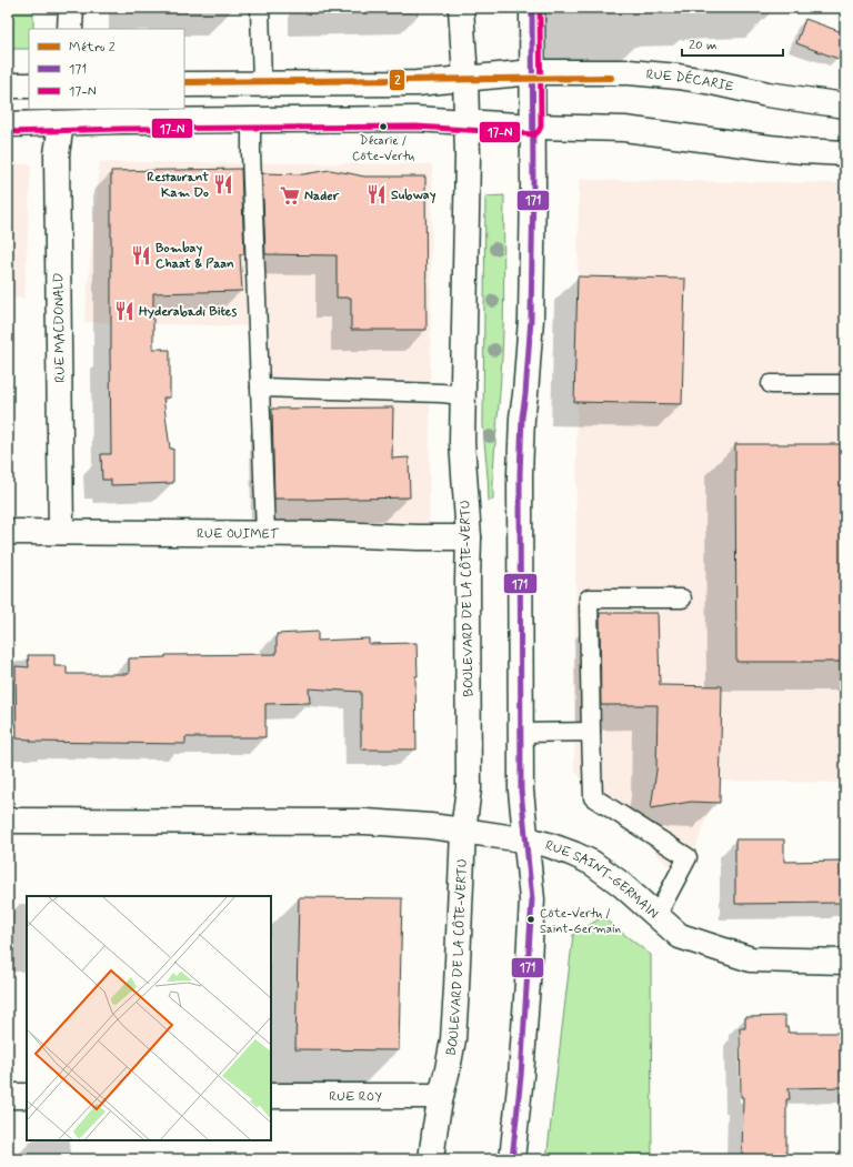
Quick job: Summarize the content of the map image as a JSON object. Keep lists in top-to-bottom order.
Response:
{
  "streets": {
    "street": [
      "RUE DÉCARIE",
      "RUE MACDONALD",
      "RUE OUIMET",
      "BOULEVARD DE LA CÔTE-VERTU",
      "RUE SAINT-GERMAIN",
      "RUE ROY"
    ]
  },
  "crossings": [
    ["RUE DÉCARIE", "BOULEVARD DE LA CÔTE-VERTU"],
    ["RUE MACDONALD", "RUE OUIMET"],
    ["RUE OUIMET", "BOULEVARD DE LA CÔTE-VERTU"],
    ["BOULEVARD DE LA CÔTE-VERTU", "RUE SAINT-GERMAIN"],
    ["BOULEVARD DE LA CÔTE-VERTU", "RUE ROY"]
  ],
  "places": {
    "other": ["Décarie / Côte-Vertu", "Côte-Vertu / Saint-Germain"],
    "restaurant": [
      "Restaurant Kam Do",
      "Subway",
      "Bombay Chaat & Paan",
      "Hyderabadi Bites"
    ],
    "supermarket": ["Nader"]
  },
  "lines": ["transit line 171", "transit line 17-N", "metro line 2"],
  "legend": ["Métro 2", "171", "17-N"],
  "scale_bar": "20 m"
}
